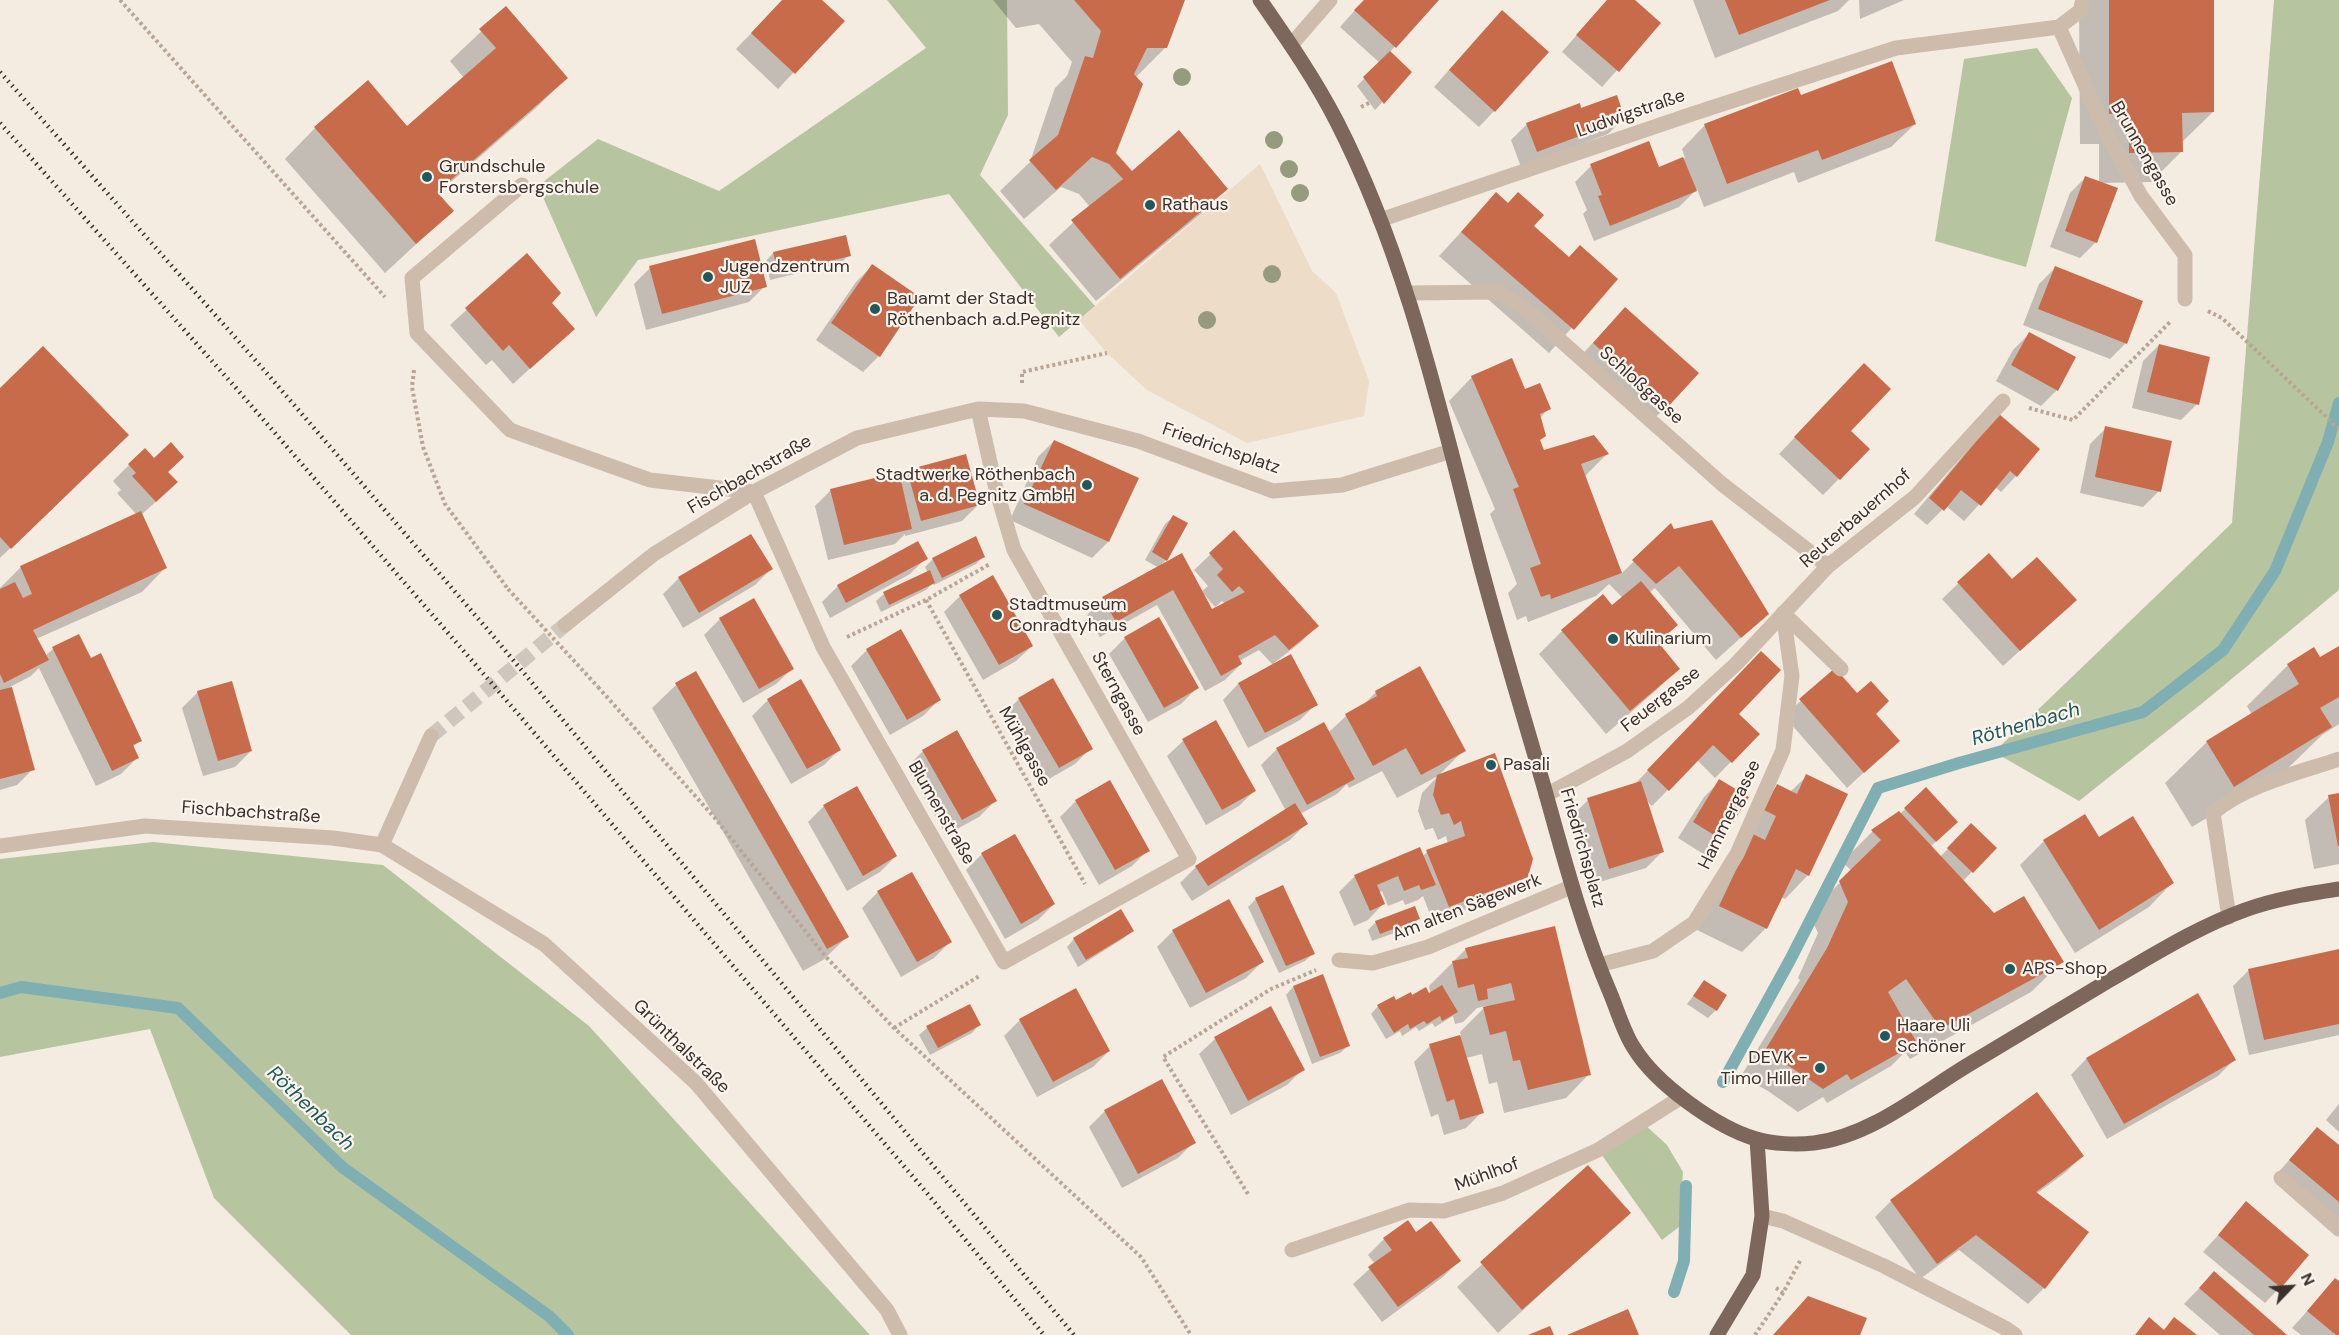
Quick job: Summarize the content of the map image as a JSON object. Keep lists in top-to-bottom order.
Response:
{
  "streets": {
    "main road": ["Friedrichsplatz"],
    "street": [
      "Ludwigstraße",
      "Brunnengasse",
      "Schloßgasse",
      "Fischbachstraße",
      "Reuterbauernhof",
      "Sterngasse",
      "Feuergasse",
      "Blumenstraße",
      "Hammergasse",
      "Am alten Sägewerk",
      "Grünthalstraße",
      "Mühlhof"
    ],
    "path": ["Mühlgasse"]
  },
  "crossings": [
    ["Ludwigstraße", "Brunnengasse"],
    ["Ludwigstraße", "Friedrichsplatz"],
    ["Schloßgasse", "Friedrichsplatz"],
    ["Schloßgasse", "Reuterbauernhof"],
    ["Friedrichsplatz", "Fischbachstraße"],
    ["Friedrichsplatz", "Sterngasse"],
    ["Friedrichsplatz", "Feuergasse"],
    ["Friedrichsplatz", "Hammergasse"],
    ["Friedrichsplatz", "Am alten Sägewerk"],
    ["Friedrichsplatz", "Mühlhof"],
    ["Fischbachstraße", "Sterngasse"],
    ["Fischbachstraße", "Blumenstraße"],
    ["Fischbachstraße", "Grünthalstraße"],
    ["Reuterbauernhof", "Feuergasse"],
    ["Reuterbauernhof", "Hammergasse"],
    ["Sterngasse", "Mühlgasse"],
    ["Feuergasse", "Hammergasse"]
  ],
  "water": ["Röthenbach"],
  "places": [
    "Grundschule Forstersbergschule",
    "Rathaus",
    "Jugendzentrum JUZ",
    "Bauamt der Stadt Röthenbach a.d.Pegnitz",
    "Stadtwerke Röthenbach a. d. Pegnitz GmbH",
    "Stadtmuseum Conradtyhaus",
    "Kulinarium",
    "Pasali",
    "APS-Shop",
    "Haare Uli Schöner",
    "DEVK - Timo Hiller"
  ],
  "north": "top right"
}
